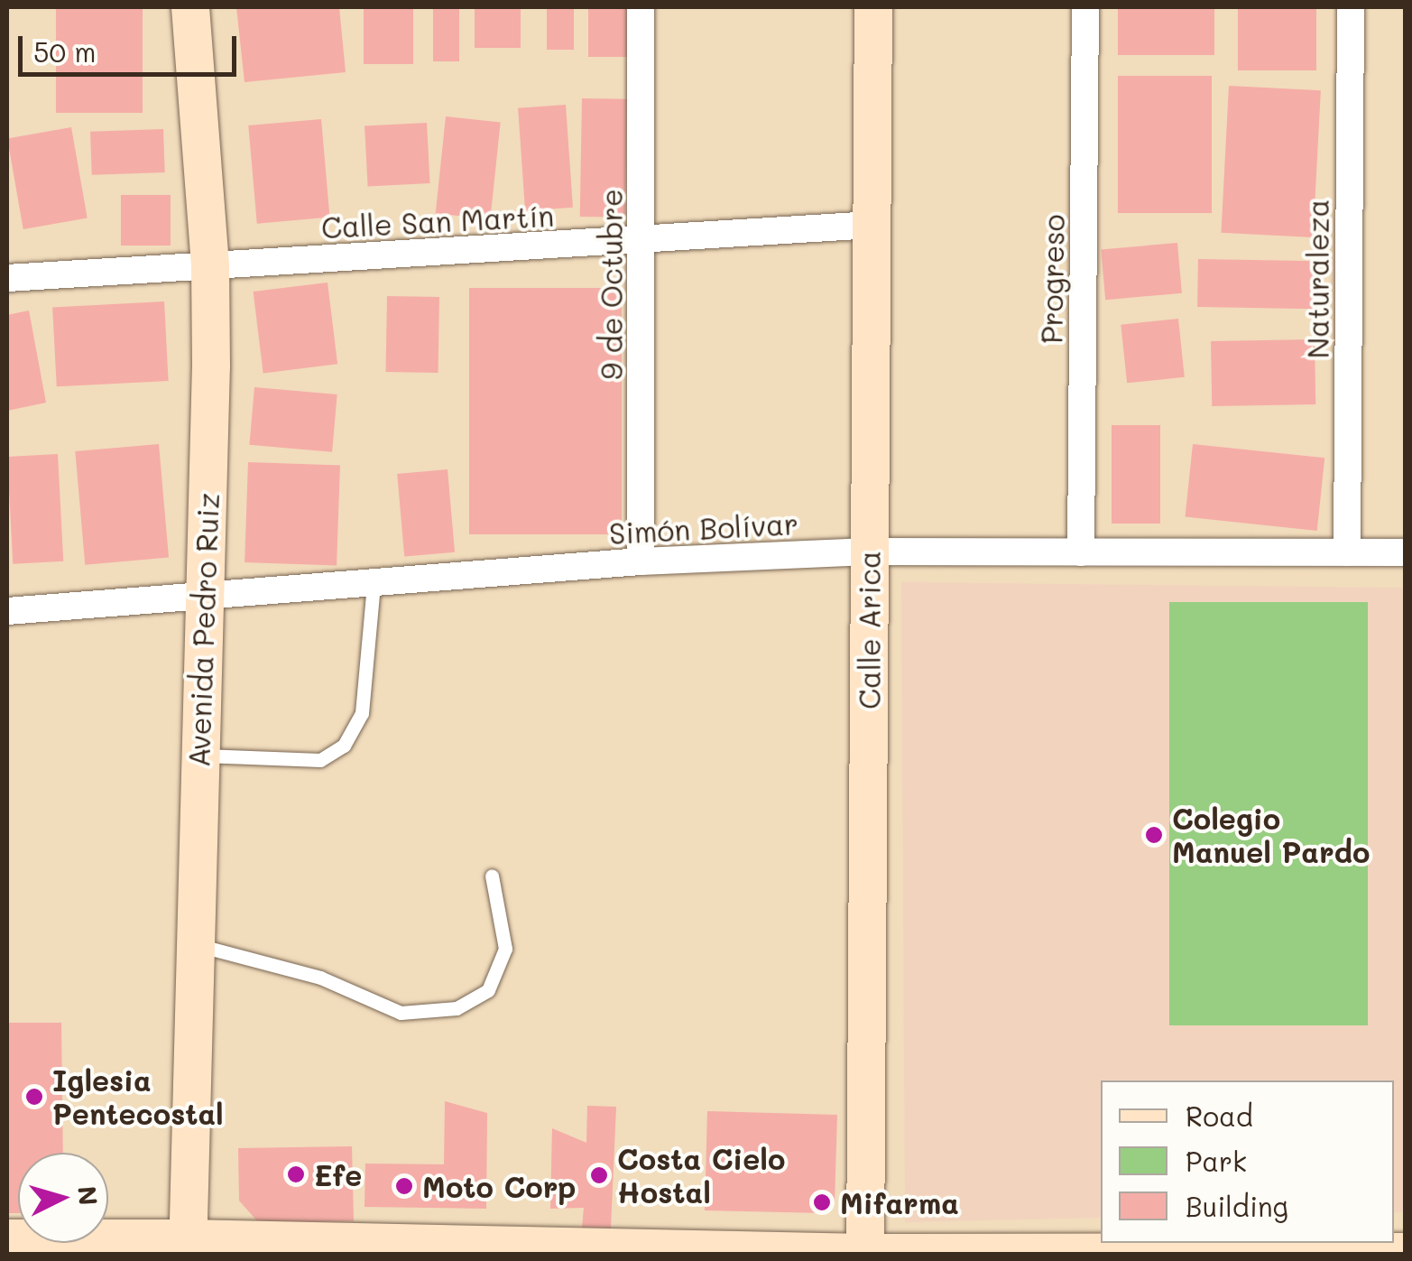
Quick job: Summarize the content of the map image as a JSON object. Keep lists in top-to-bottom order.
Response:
{
  "streets": {
    "street": [
      "Calle San Martín",
      "Progreso",
      "Naturaleza",
      "9 de Octubre",
      "Simón Bolívar",
      "Avenida Pedro Ruiz",
      "Calle Arica"
    ]
  },
  "crossings": [
    ["Calle San Martín", "9 de Octubre"],
    ["Calle San Martín", "Avenida Pedro Ruiz"],
    ["Calle San Martín", "Calle Arica"],
    ["Progreso", "Simón Bolívar"],
    ["Naturaleza", "Simón Bolívar"],
    ["9 de Octubre", "Simón Bolívar"],
    ["Simón Bolívar", "Avenida Pedro Ruiz"],
    ["Simón Bolívar", "Calle Arica"]
  ],
  "places": [
    "Colegio Manuel Pardo",
    "Iglesia Pentecostal",
    "Efe",
    "Costa Cielo Hostal",
    "Moto Corp",
    "Mifarma"
  ],
  "legend": ["Road", "Park", "Building"],
  "scale_bar": "50 m",
  "north": "right"
}
